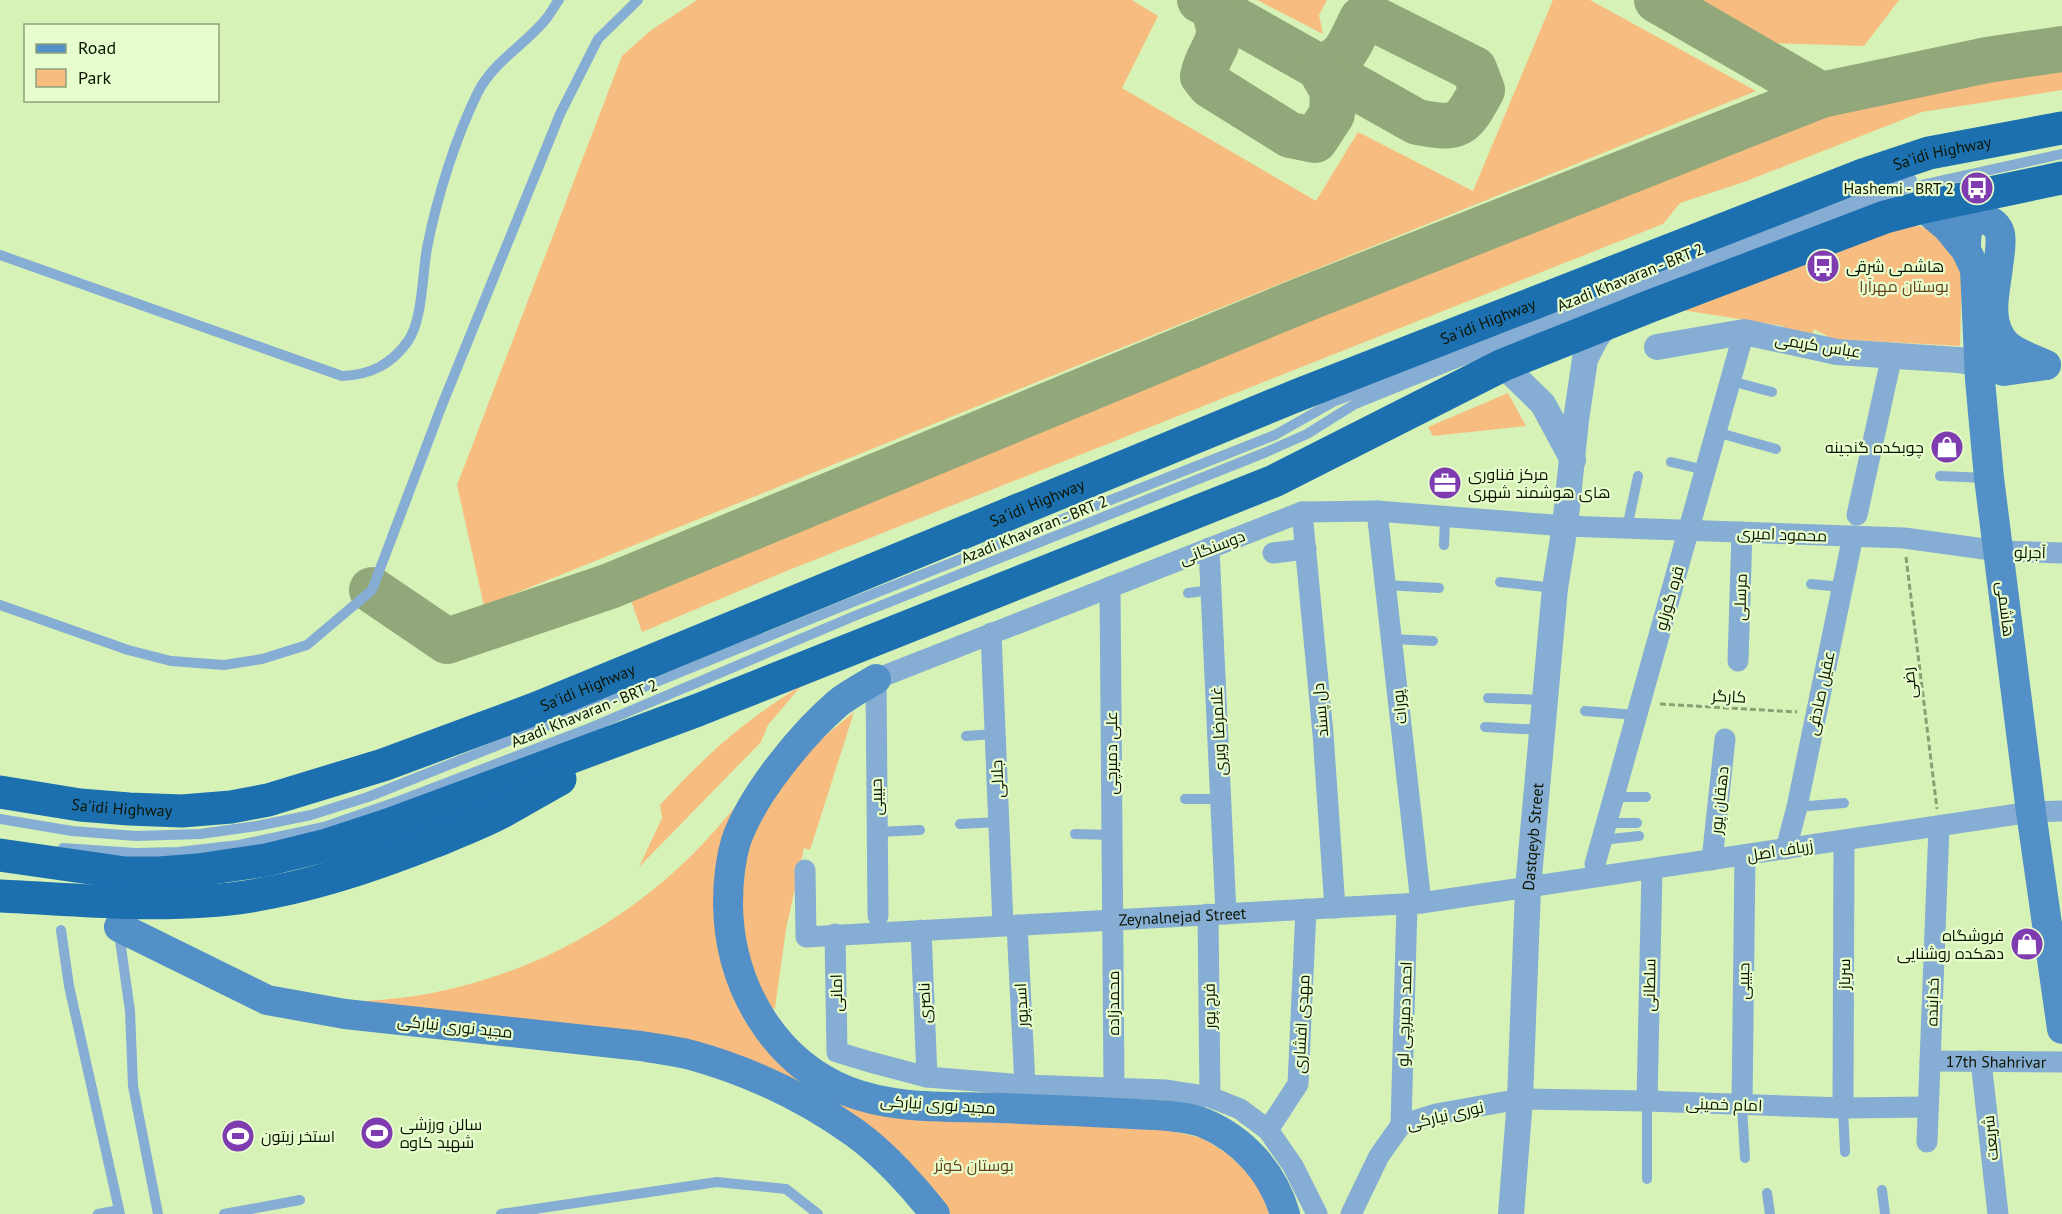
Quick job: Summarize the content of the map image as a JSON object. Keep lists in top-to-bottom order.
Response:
{
  "streets": {
    "highway": ["Sa'idi Highway"],
    "main road": ["هاشمی", "مجید نوری نیارکی"],
    "street": [
      "عباس کریمی",
      "محمود امیری",
      "دوسنگانی",
      "آجرلو",
      "مرسلی",
      "قره گوزلو",
      "عقیل صادقی",
      "پورات",
      "دل پسند",
      "غلامرضا ویری",
      "علی دمیرچی",
      "جلالی",
      "حبیبی",
      "دهقان پور",
      "Dastqeyb Street",
      "زرباف اصل",
      "Zeynalnejad Street",
      "سرباز",
      "سلطانی",
      "امانی",
      "خدابنده",
      "ناصری",
      "محمدزاده",
      "اسدپور",
      "فرج پور",
      "احمد دمیرچی لو",
      "مهدی افشاری",
      "17th Shahrivar",
      "امام خمینی",
      "نوری نیارکی",
      "شریعت"
    ],
    "lane": ["Azadi Khavaran - BRT 2"],
    "path": ["رضی", "کارگر"]
  },
  "crossings": [
    ["عباس کریمی", "قره گوزلو"],
    ["عباس کریمی", "هاشمی"],
    ["محمود امیری", "دوسنگانی"],
    ["محمود امیری", "آجرلو"],
    ["محمود امیری", "مرسلی"],
    ["محمود امیری", "قره گوزلو"],
    ["محمود امیری", "هاشمی"],
    ["محمود امیری", "رضی"],
    ["محمود امیری", "عقیل صادقی"],
    ["محمود امیری", "Dastqeyb Street"],
    ["دوسنگانی", "پورات"],
    ["دوسنگانی", "دل پسند"],
    ["دوسنگانی", "غلامرضا ویری"],
    ["دوسنگانی", "علی دمیرچی"],
    ["دوسنگانی", "جلالی"],
    ["دوسنگانی", "حبیبی"],
    ["دوسنگانی", "Dastqeyb Street"],
    ["دوسنگانی", "مجید نوری نیارکی"],
    ["آجرلو", "هاشمی"],
    ["قره گوزلو", "کارگر"],
    ["هاشمی", "زرباف اصل"],
    ["رضی", "زرباف اصل"],
    ["رضی", "خدابنده"],
    ["عقیل صادقی", "کارگر"],
    ["عقیل صادقی", "زرباف اصل"],
    ["پورات", "Zeynalnejad Street"],
    ["پورات", "احمد دمیرچی لو"],
    ["دل پسند", "Zeynalnejad Street"],
    ["غلامرضا ویری", "Zeynalnejad Street"],
    ["غلامرضا ویری", "فرج پور"],
    ["علی دمیرچی", "Zeynalnejad Street"],
    ["علی دمیرچی", "محمدزاده"],
    ["جلالی", "Zeynalnejad Street"],
    ["جلالی", "اسدپور"],
    ["حبیبی", "زرباف اصل"],
    ["حبیبی", "مجید نوری نیارکی"],
    ["حبیبی", "امام خمینی"],
    ["دهقان پور", "زرباف اصل"],
    ["Dastqeyb Street", "زرباف اصل"],
    ["Dastqeyb Street", "Zeynalnejad Street"],
    ["Dastqeyb Street", "امام خمینی"],
    ["Dastqeyb Street", "نوری نیارکی"],
    ["زرباف اصل", "Zeynalnejad Street"],
    ["زرباف اصل", "سرباز"],
    ["زرباف اصل", "سلطانی"],
    ["زرباف اصل", "خدابنده"],
    ["Zeynalnejad Street", "امانی"],
    ["Zeynalnejad Street", "ناصری"],
    ["Zeynalnejad Street", "محمدزاده"],
    ["Zeynalnejad Street", "اسدپور"],
    ["Zeynalnejad Street", "فرج پور"],
    ["Zeynalnejad Street", "احمد دمیرچی لو"],
    ["Zeynalnejad Street", "مهدی افشاری"],
    ["سرباز", "امام خمینی"],
    ["سلطانی", "امام خمینی"],
    ["امانی", "ناصری"],
    ["خدابنده", "17th Shahrivar"],
    ["خدابنده", "امام خمینی"],
    ["احمد دمیرچی لو", "نوری نیارکی"],
    ["17th Shahrivar", "شریعت"],
    ["امام خمینی", "نوری نیارکی"]
  ],
  "parks": ["بوستان مهرآرا", "بوستان کوثر"],
  "places": {
    "bus stop": ["Hashemi - BRT 2", "هاشمی شرقی"],
    "shop": ["چوبکده گنجینه", "فروشگاه دهکده روشنایی"],
    "office": ["مرکز فناوری های هوشمند شهری"],
    "sports": ["سالن ورزشی شهید کاوه", "استخر زیتون"]
  },
  "legend": ["Road", "Park"]
}
